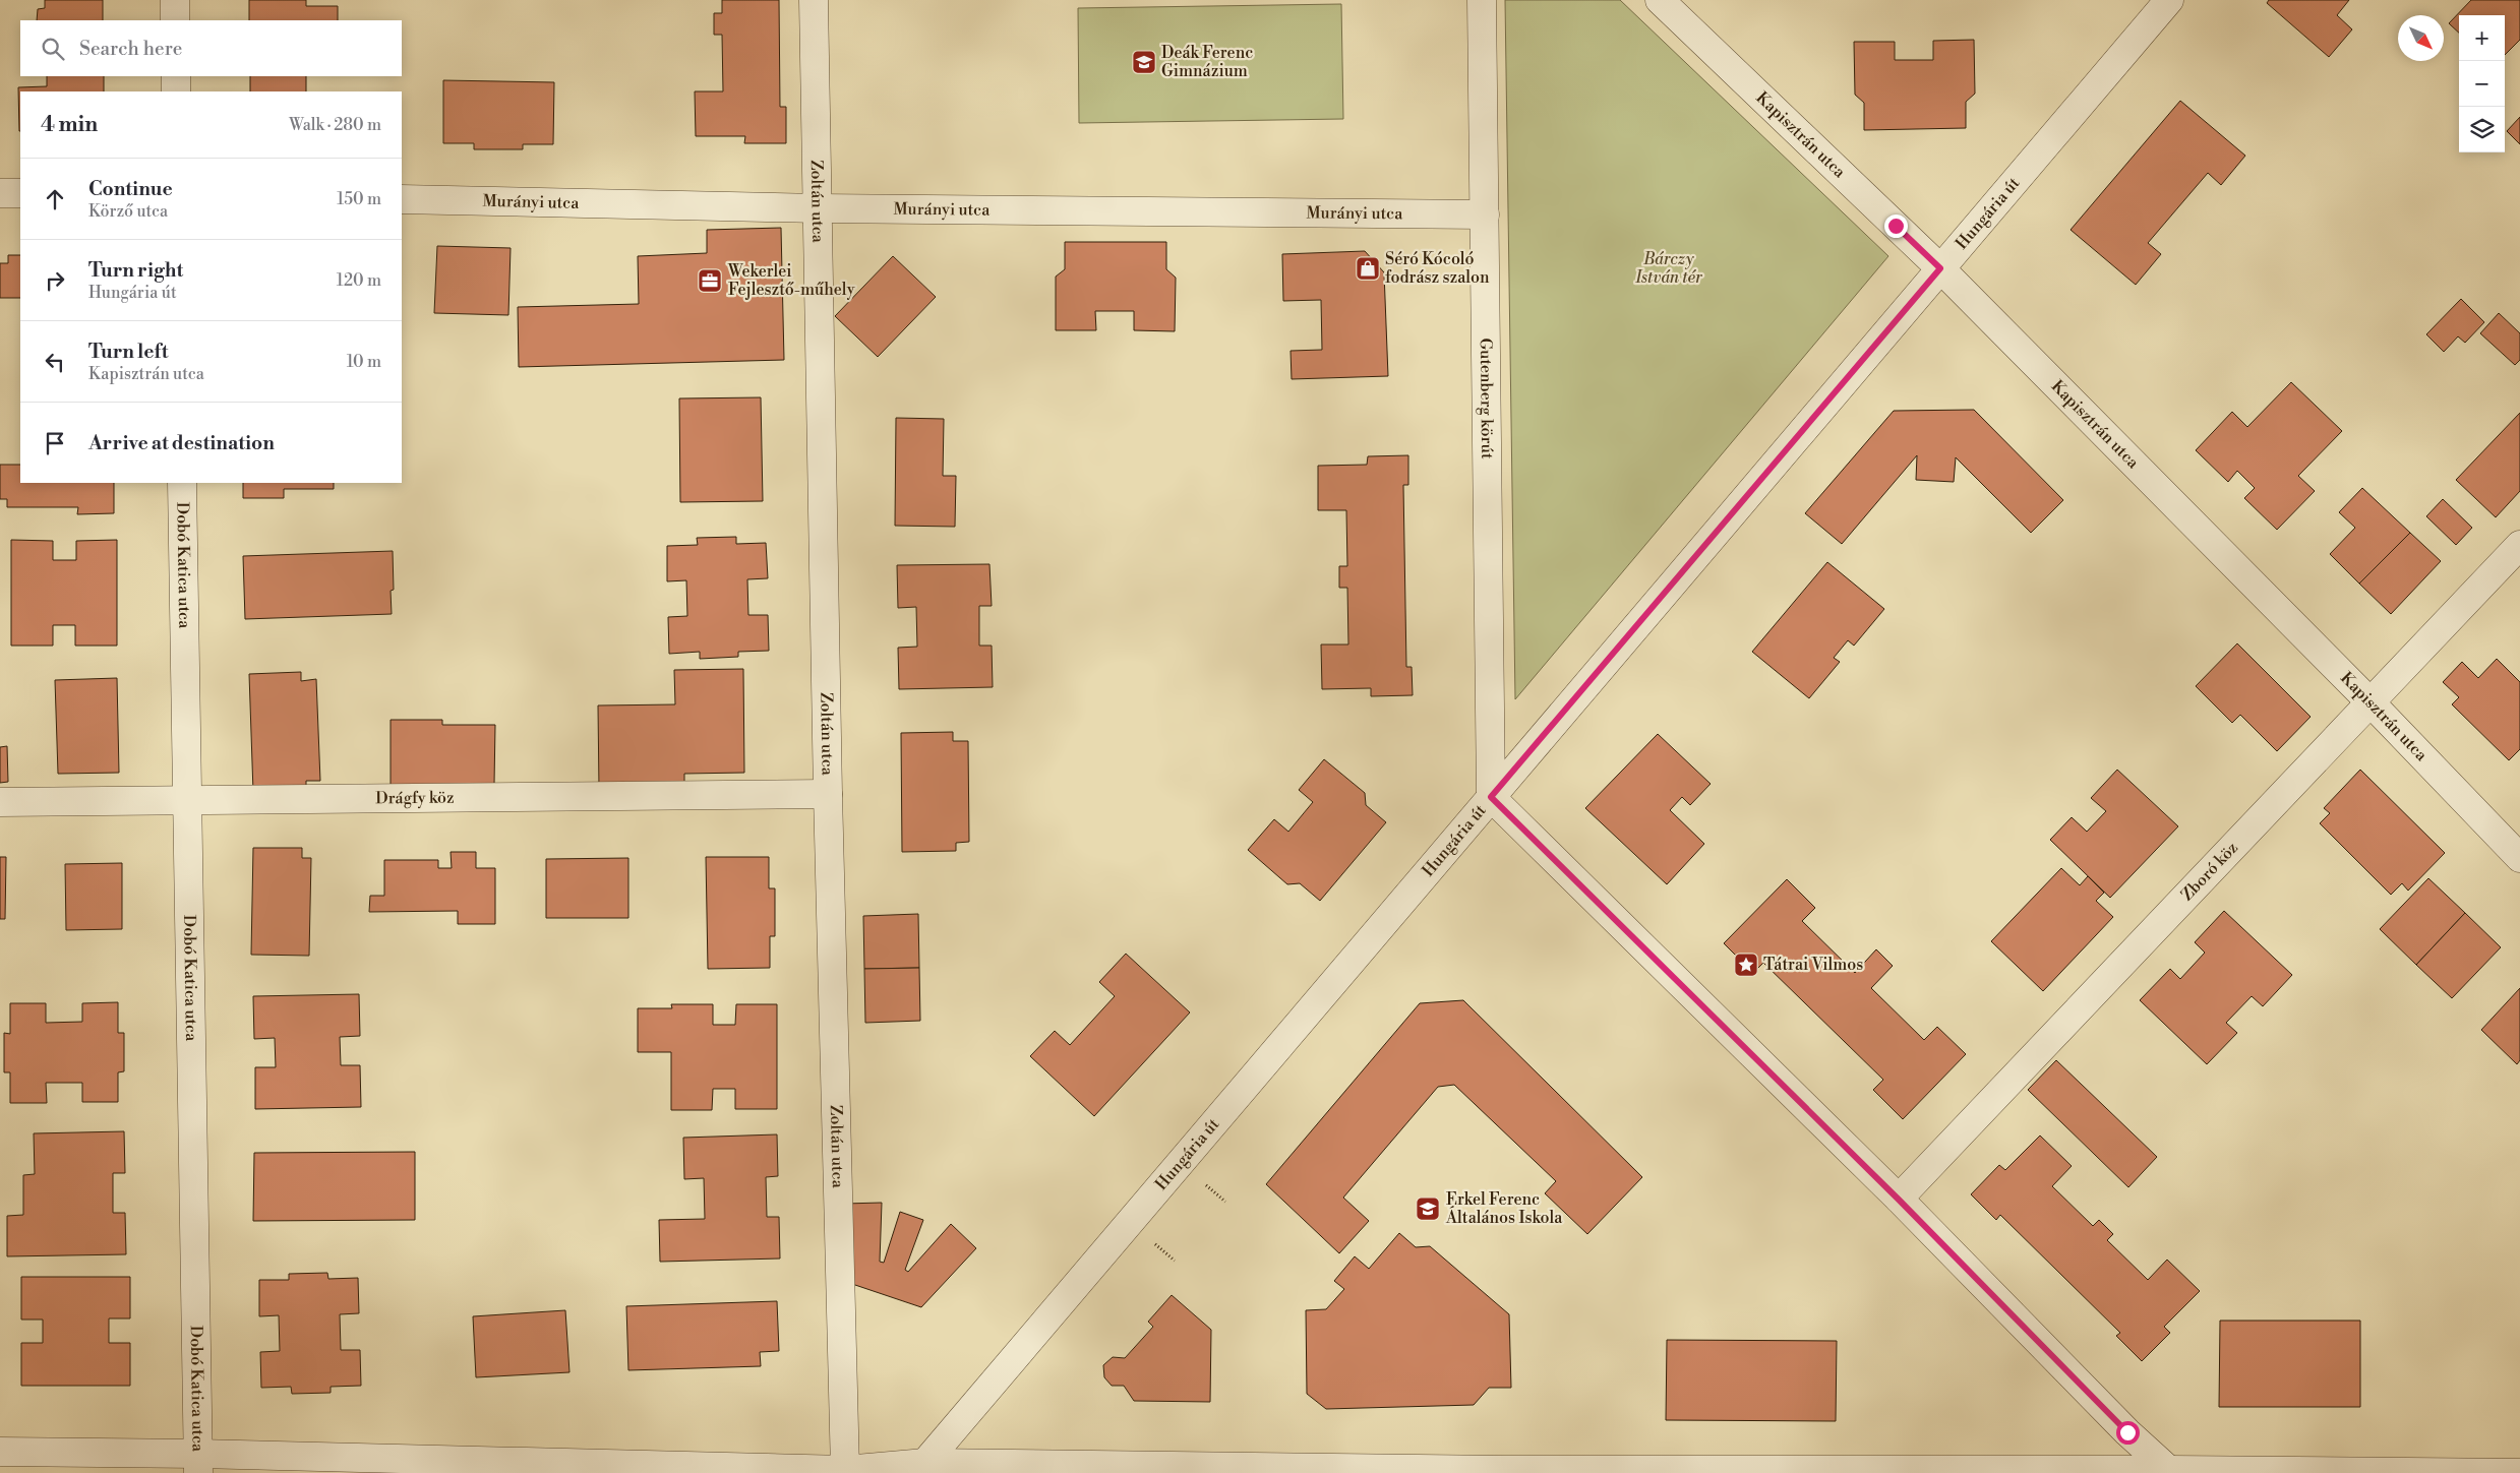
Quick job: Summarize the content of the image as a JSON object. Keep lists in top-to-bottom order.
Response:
{
  "streets": {
    "street": [
      "Kapisztrán utca",
      "Zoltán utca",
      "Murányi utca",
      "Hungária út",
      "Gutenberg körút",
      "Dobó Katica utca",
      "Drágfy köz",
      "Zboró köz"
    ]
  },
  "crossings": [
    ["Kapisztrán utca", "Hungária út"],
    ["Kapisztrán utca", "Zboró köz"],
    ["Zoltán utca", "Murányi utca"],
    ["Zoltán utca", "Drágfy köz"],
    ["Murányi utca", "Gutenberg körút"],
    ["Hungária út", "Gutenberg körút"],
    ["Dobó Katica utca", "Drágfy köz"]
  ],
  "parks": ["Bárczy István tér"],
  "places": {
    "school or university": ["Deák Ferenc Gimnázium", "Erkel Ferenc Általános Iskola"],
    "shop": ["Séró Kócoló fodrász szalon"],
    "office": ["Wekerlei Fejlesztő-műhely"],
    "place": ["Tátrai Vilmos"]
  },
  "north": "bottom right",
  "page": {
    "map_buttons": ["+", "−"],
    "search": "Search here",
    "heading": ["4 min", "Walk · 280 m"],
    "list": [
      ["Continue", "Körző utca", "150 m"],
      ["Turn right", "Hungária út", "120 m"],
      ["Turn left", "Kapisztrán utca", "10 m"],
      "Arrive at destination"
    ]
  }
}
